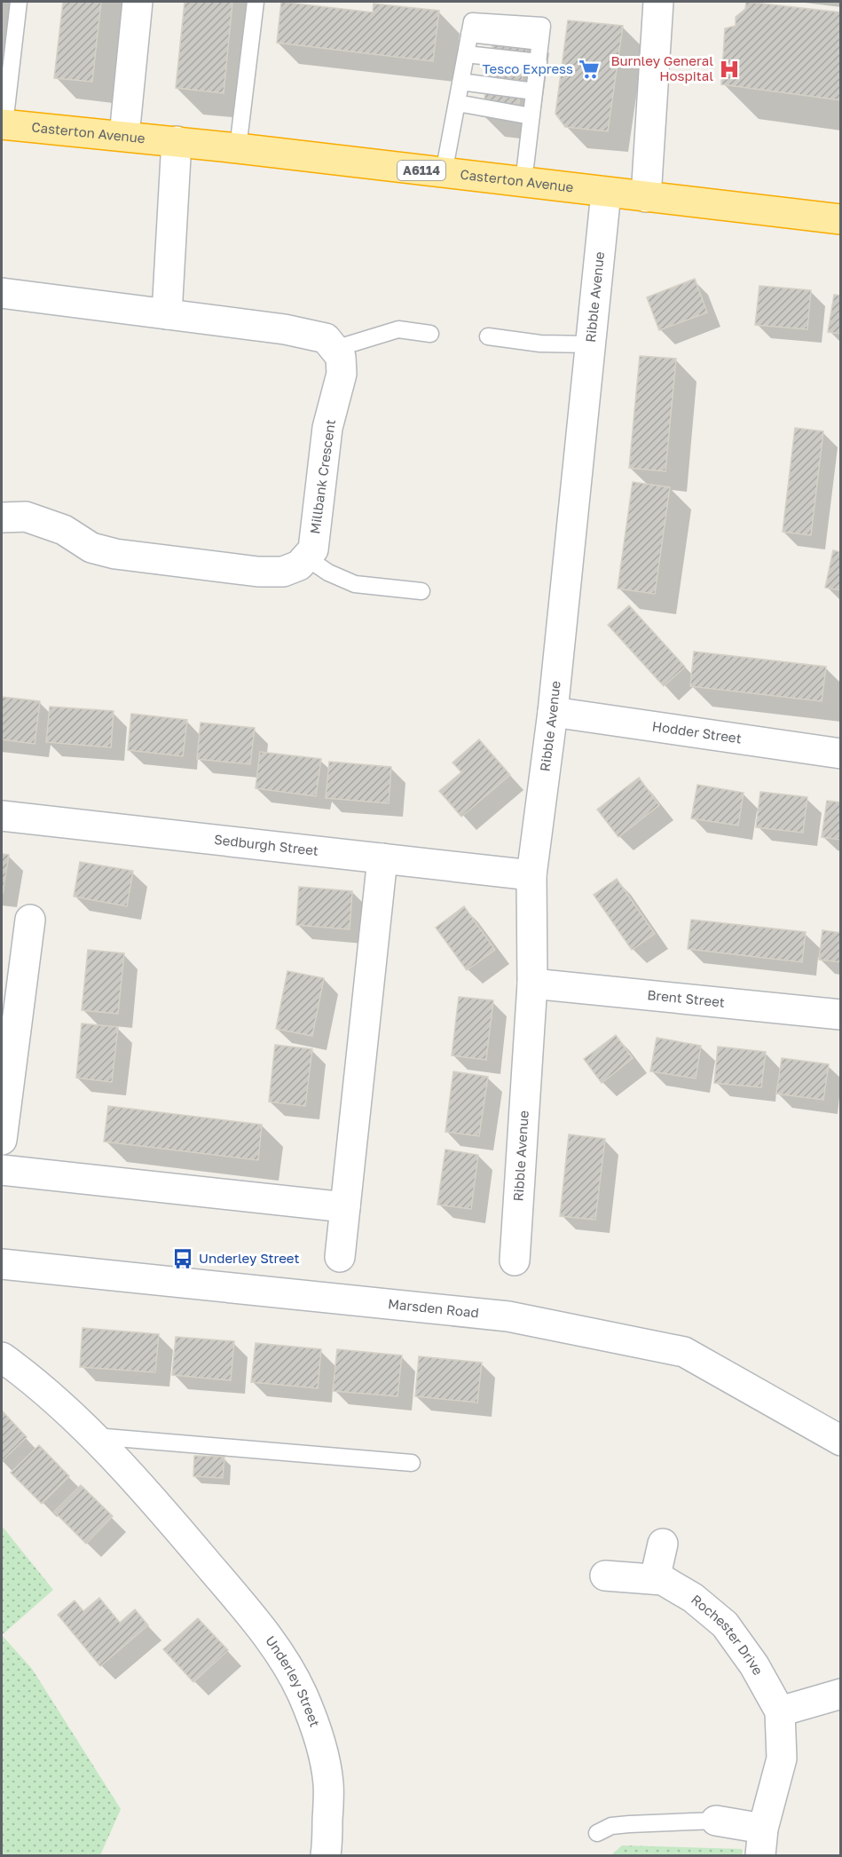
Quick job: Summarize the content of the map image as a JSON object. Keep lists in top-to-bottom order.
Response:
{
  "streets": {
    "highway": ["Casterton Avenue", "A6114"],
    "street": [
      "Ribble Avenue",
      "Millbank Crescent",
      "Hodder Street",
      "Sedburgh Street",
      "Brent Street",
      "Marsden Road",
      "Rochester Drive",
      "Underley Street"
    ]
  },
  "crossings": [
    ["Casterton Avenue", "Ribble Avenue"],
    ["Ribble Avenue", "Hodder Street"],
    ["Ribble Avenue", "Sedburgh Street"],
    ["Ribble Avenue", "Brent Street"]
  ],
  "places": {
    "supermarket": ["Tesco Express"],
    "hospital": ["Burnley General Hospital"],
    "bus stop": ["Underley Street"]
  }
}
